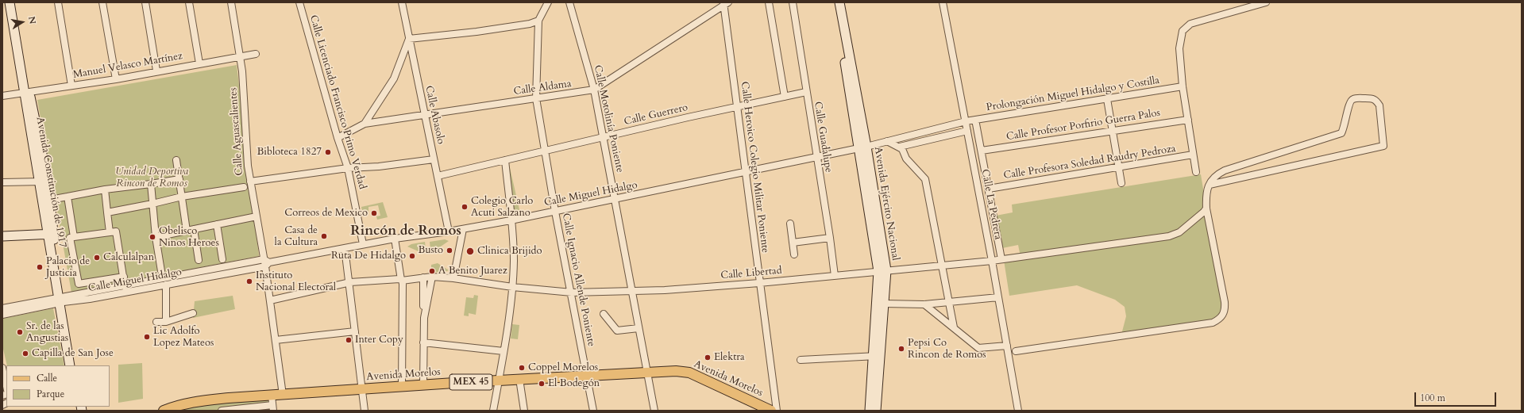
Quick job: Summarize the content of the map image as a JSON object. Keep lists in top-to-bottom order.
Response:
{
  "streets": {
    "main road": [
      "Avenida Constitución de 1917",
      "Avenida Ejército Nacional",
      "Avenida Morelos",
      "MEX 45"
    ],
    "street": [
      "Manuel Velasco Martínez",
      "Calle Aldama",
      "Prolongación Miguel Hidalgo y Costilla",
      "Calle Licenciado Francisco Primo Verdad",
      "Calle Abasolo",
      "Calle Guerrero",
      "Calle Motolinía Poniente",
      "Calle Profesor Porfirio Guerra Palos",
      "Calle Aguascalientes",
      "Calle Guadalupe",
      "Calle Profesora Soledad Raudry Pedroza",
      "Calle Heroico Colegio Militar Poniente",
      "Calle Miguel Hidalgo",
      "Calle La Pedrera",
      "Calle Libertad",
      "Calle Ignacio Allende Poniente"
    ]
  },
  "crossings": [
    ["Manuel Velasco Martínez", "Calle Aguascalientes"],
    ["Manuel Velasco Martínez", "Avenida Constitución de 1917"],
    ["Calle Aldama", "Calle Licenciado Francisco Primo Verdad"],
    ["Calle Aldama", "Calle Abasolo"],
    ["Calle Aldama", "Calle Motolinía Poniente"],
    ["Calle Aldama", "Calle Heroico Colegio Militar Poniente"],
    ["Calle Aldama", "Calle Ignacio Allende Poniente"],
    ["Prolongación Miguel Hidalgo y Costilla", "Calle La Pedrera"],
    ["Calle Licenciado Francisco Primo Verdad", "Calle Miguel Hidalgo"],
    ["Calle Abasolo", "Calle Guerrero"],
    ["Calle Abasolo", "Calle Miguel Hidalgo"],
    ["Calle Guerrero", "Calle Motolinía Poniente"],
    ["Calle Guerrero", "Calle Guadalupe"],
    ["Calle Guerrero", "Calle Heroico Colegio Militar Poniente"],
    ["Calle Guerrero", "Calle Ignacio Allende Poniente"],
    ["Calle Motolinía Poniente", "Calle Miguel Hidalgo"],
    ["Calle Motolinía Poniente", "Calle Libertad"],
    ["Calle Motolinía Poniente", "Avenida Morelos"],
    ["Calle Aguascalientes", "Calle Miguel Hidalgo"],
    ["Calle Aguascalientes", "Avenida Morelos"],
    ["Calle Guadalupe", "Calle Miguel Hidalgo"],
    ["Calle Guadalupe", "Calle Libertad"],
    ["Calle Heroico Colegio Militar Poniente", "Calle Miguel Hidalgo"],
    ["Calle Heroico Colegio Militar Poniente", "Calle Libertad"],
    ["Avenida Constitución de 1917", "Calle Miguel Hidalgo"],
    ["Calle Miguel Hidalgo", "Avenida Ejército Nacional"],
    ["Calle Miguel Hidalgo", "Calle Ignacio Allende Poniente"],
    ["Avenida Ejército Nacional", "Calle Libertad"],
    ["Calle La Pedrera", "Calle Libertad"],
    ["Calle Libertad", "Calle Ignacio Allende Poniente"],
    ["Calle Ignacio Allende Poniente", "Avenida Morelos"]
  ],
  "districts": ["Rincón de Romos"],
  "parks": ["Unidad Deportiva Rincon de Romos"],
  "places": [
    "Bibloteca 1827",
    "Colegio Carlo Acuti Salzano",
    "Correos de Mexico",
    "Casa de la Cultura",
    "Obelisco Ninos Heroes",
    "Busto",
    "Clinica Brijido",
    "Ruta De Hidalgo",
    "Calculalpan",
    "Palacio de Justicia",
    "A Benito Juarez",
    "Instituto Nacional Electoral",
    "Sr. de las Angustias",
    "Lic Adolfo Lopez Mateos",
    "Inter Copy",
    "Pepsi Co Rincon de Romos",
    "Capilla de San Jose",
    "Elektra",
    "Coppel Morelos",
    "El Bodegón"
  ],
  "legend": ["Calle", "Parque"],
  "scale_bar": "100 m",
  "north": "right"
}
